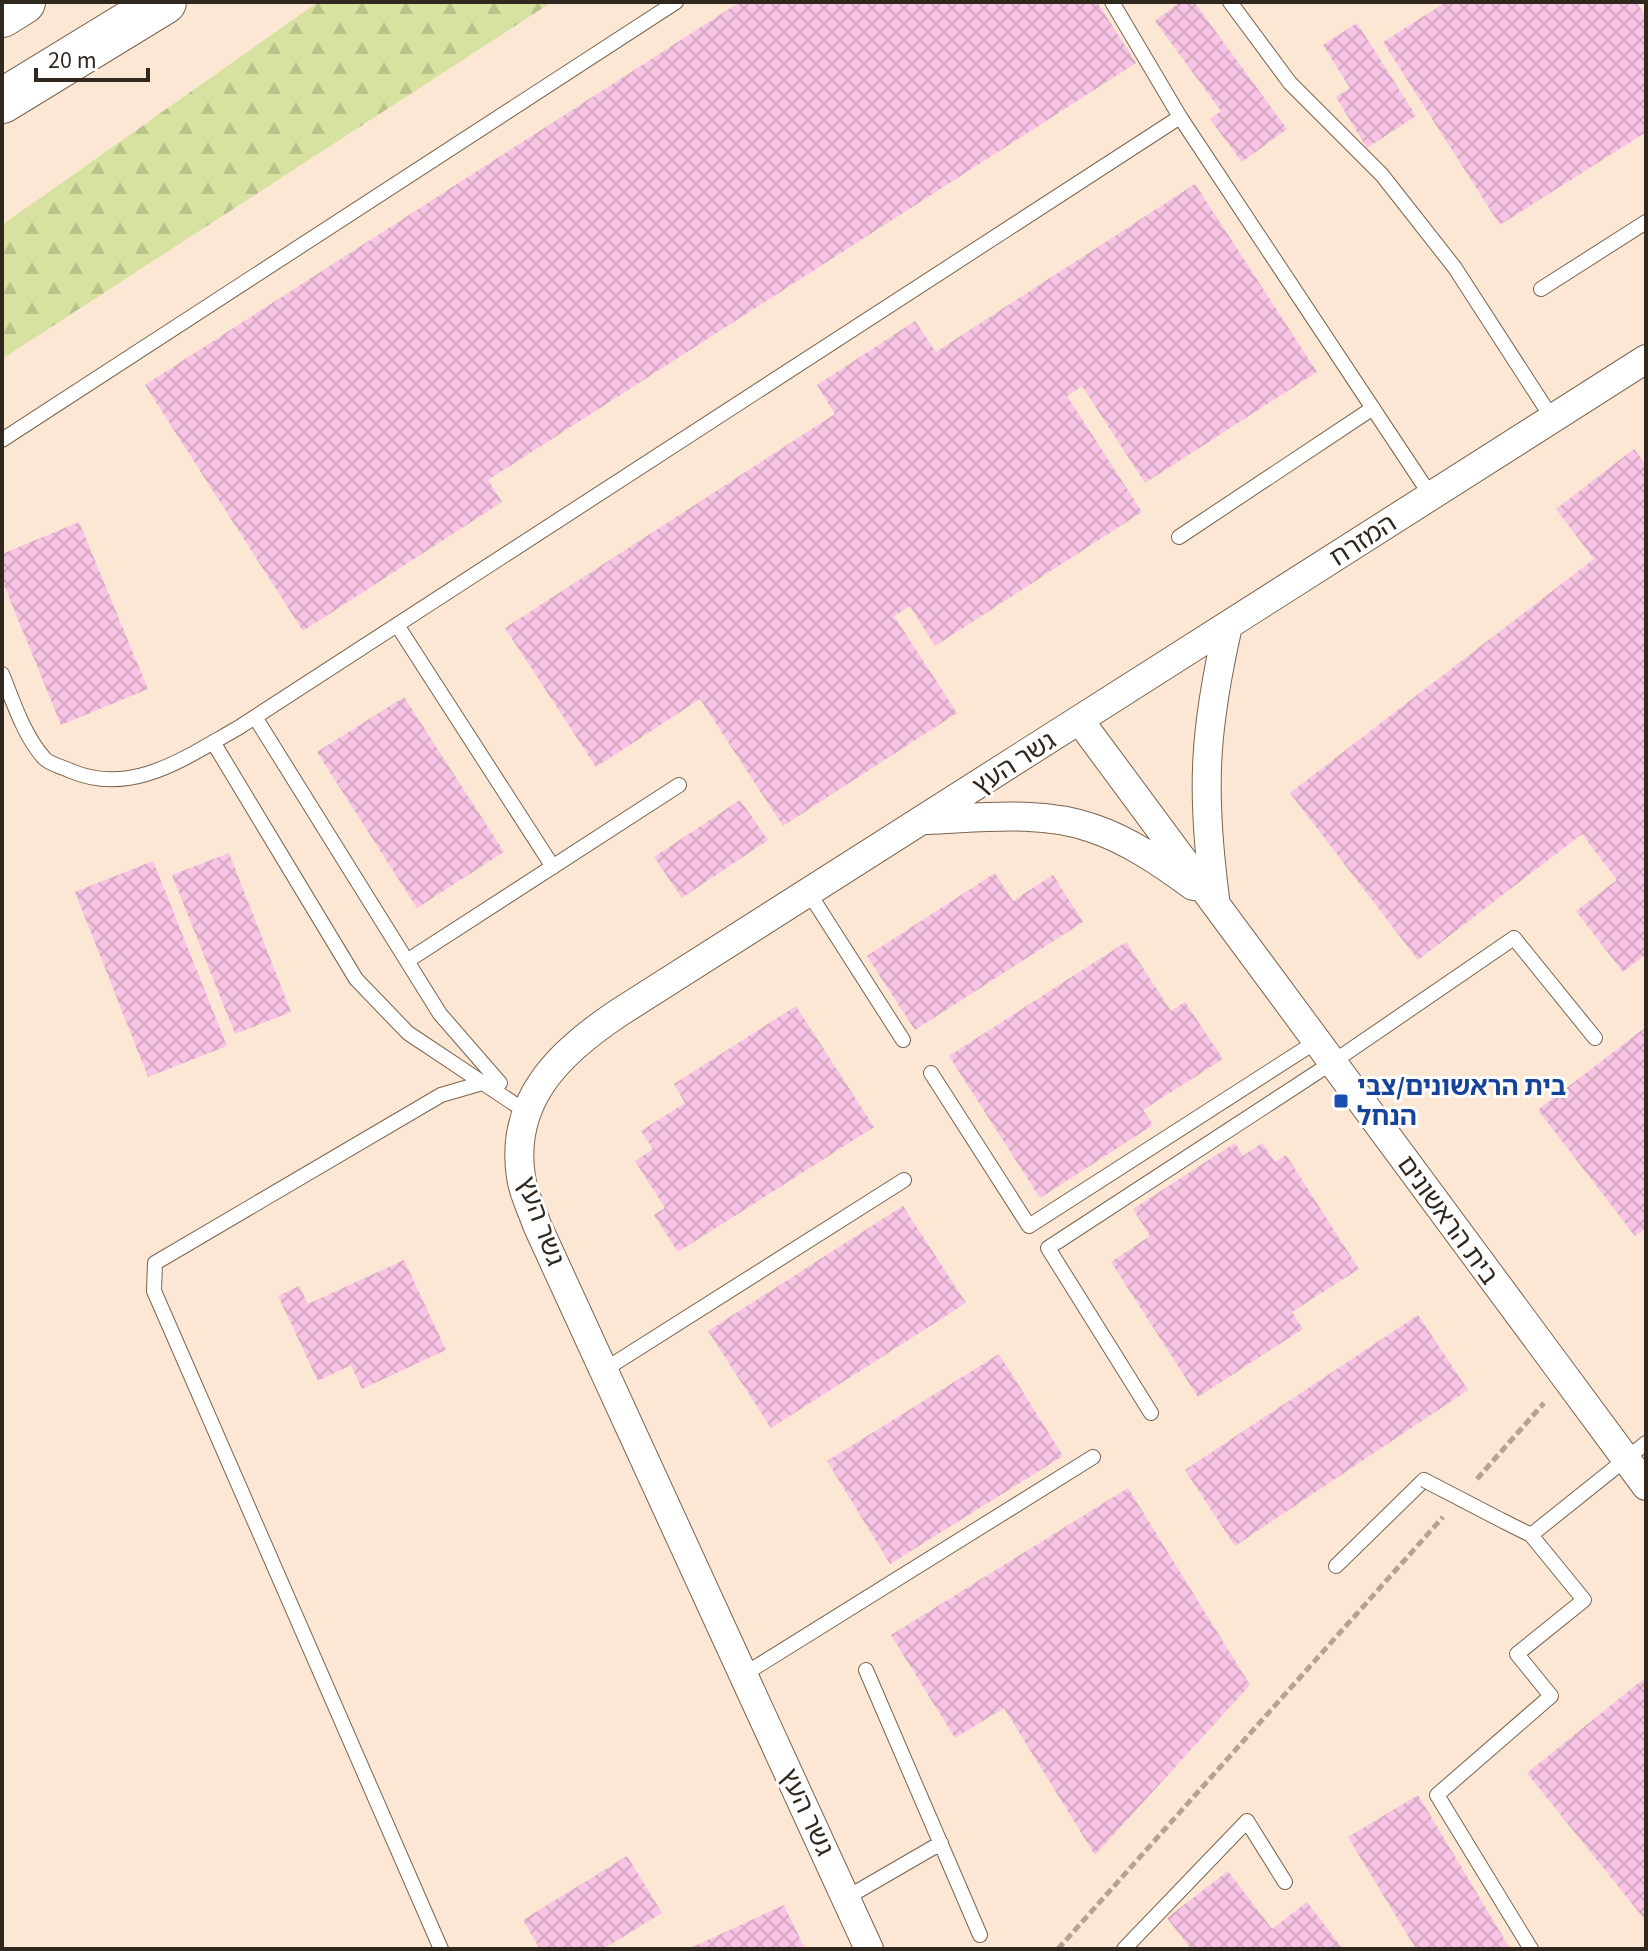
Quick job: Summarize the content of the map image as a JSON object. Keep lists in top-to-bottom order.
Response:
{
  "streets": {
    "street": ["המזרח", "גשר העץ", "בית הראשונים"]
  },
  "crossings": [
    ["המזרח", "גשר העץ"],
    ["המזרח", "בית הראשונים"],
    ["גשר העץ", "בית הראשונים"]
  ],
  "places": {
    "transit": ["בית הראשונים/צבי הנחל"]
  },
  "scale_bar": "20 m"
}
